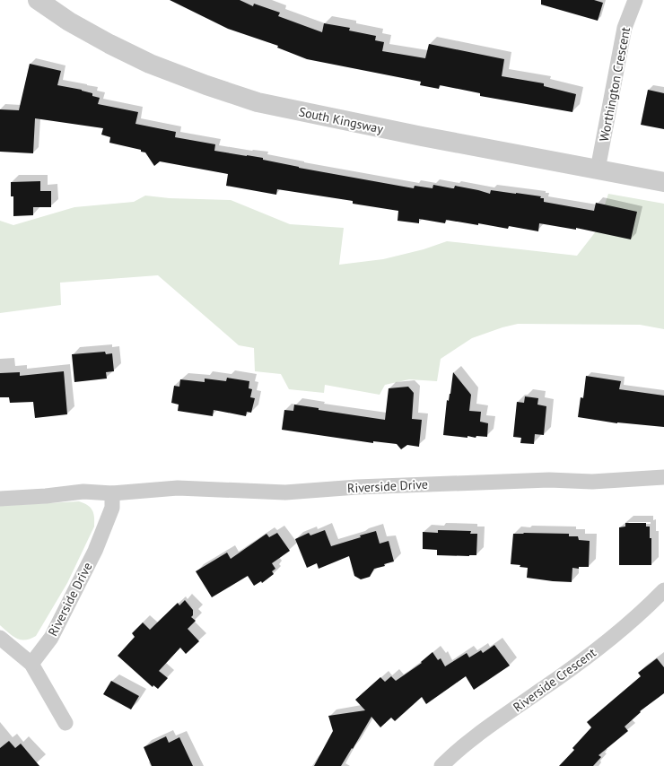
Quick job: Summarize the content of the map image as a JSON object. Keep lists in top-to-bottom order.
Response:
{
  "streets": {
    "street": [
      "Worthington Crescent",
      "South Kingsway",
      "Riverside Drive",
      "Riverside Crescent"
    ]
  },
  "crossings": [
    ["Worthington Crescent", "South Kingsway"]
  ]
}
